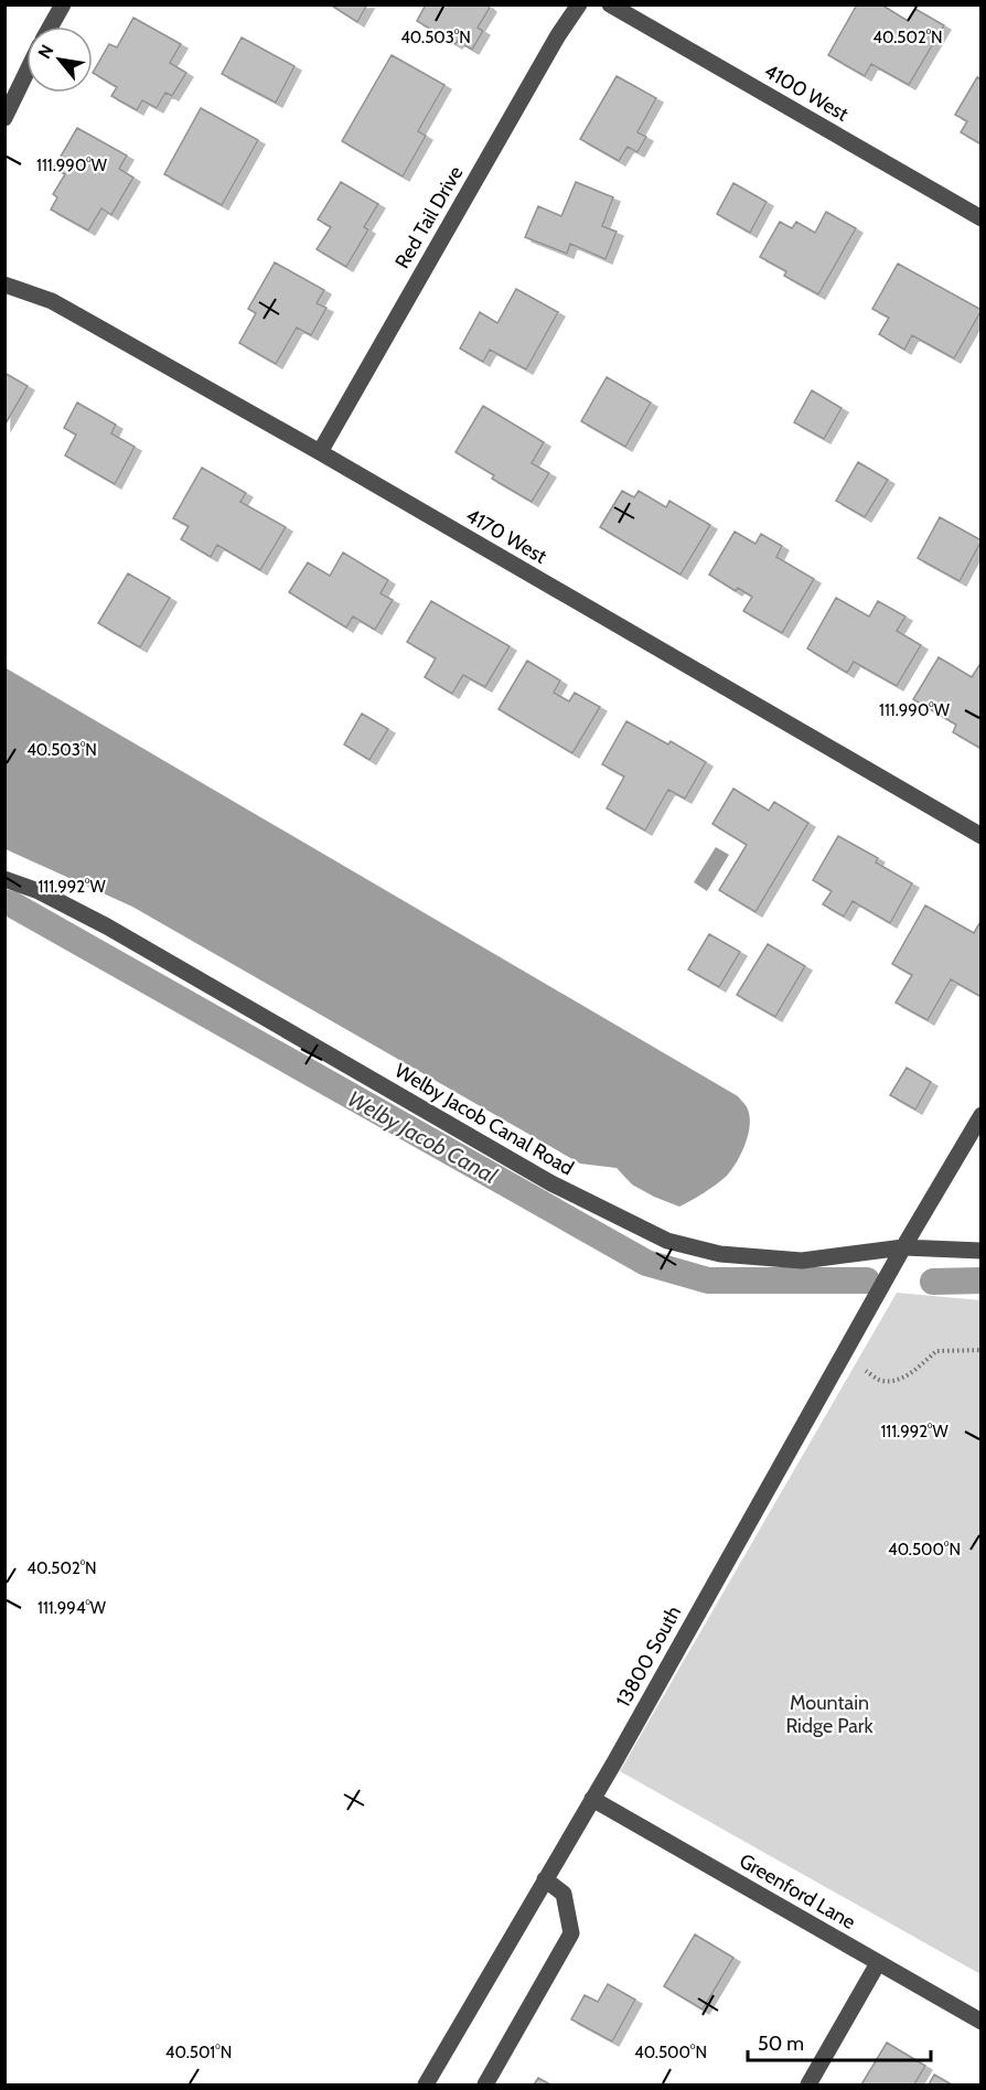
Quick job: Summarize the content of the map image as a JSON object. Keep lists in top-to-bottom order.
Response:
{
  "streets": {
    "street": [
      "4100 West",
      "Red Tail Drive",
      "4170 West",
      "Welby Jacob Canal Road",
      "13800 South",
      "Greenford Lane"
    ]
  },
  "crossings": [
    ["Red Tail Drive", "4170 West"],
    ["Welby Jacob Canal Road", "13800 South"],
    ["13800 South", "Greenford Lane"]
  ],
  "water": ["Welby Jacob Canal"],
  "parks": ["Mountain Ridge Park"],
  "scale_bar": "50 m",
  "north": "top left",
  "coordinates": [
    "40.502°N",
    "40.503°N",
    "111.990°W",
    "111.992°W",
    "40.500°N",
    "111.994°W",
    "40.501°N"
  ]
}
